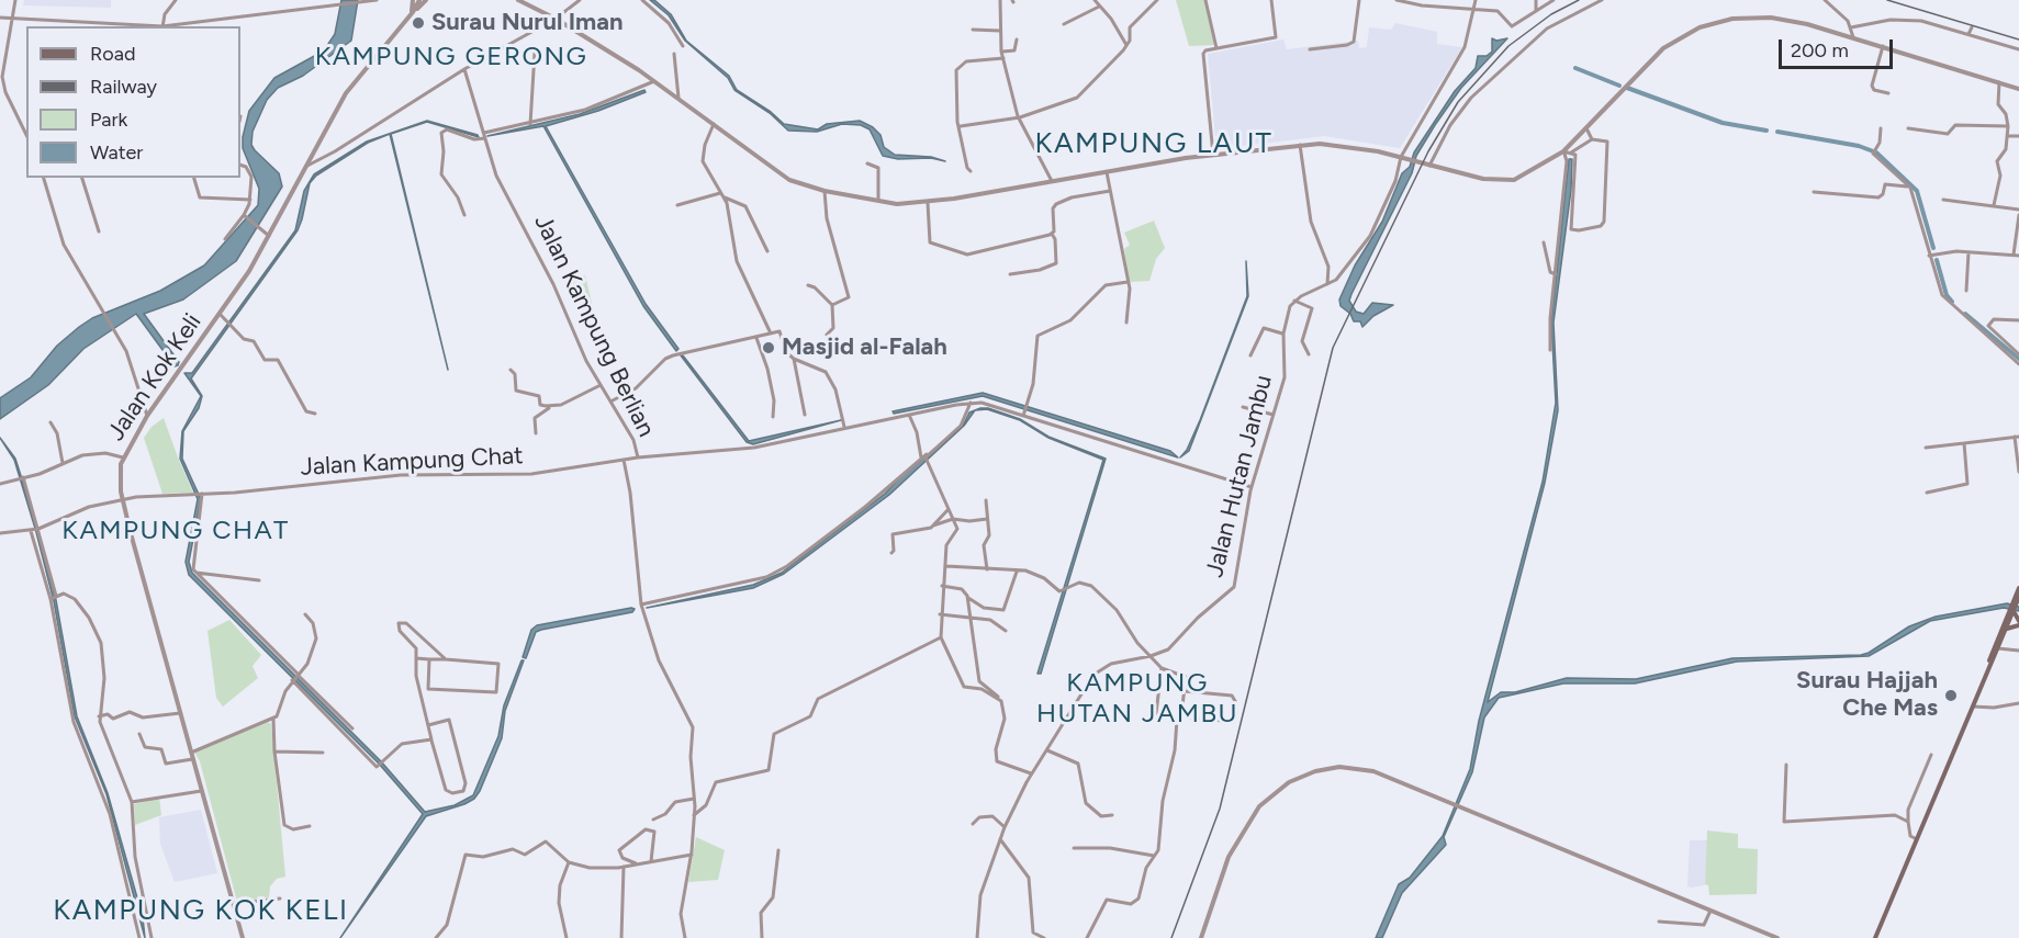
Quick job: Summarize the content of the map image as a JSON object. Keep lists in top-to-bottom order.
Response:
{
  "streets": {
    "street": [
      "Jalan Kampung Berlian",
      "Jalan Kok Keli",
      "Jalan Kampung Chat",
      "Jalan Hutan Jambu"
    ]
  },
  "crossings": [
    ["Jalan Kampung Berlian", "Jalan Kampung Chat"],
    ["Jalan Kok Keli", "Jalan Kampung Chat"]
  ],
  "districts": [
    "KAMPUNG GERONG",
    "KAMPUNG LAUT",
    "KAMPUNG CHAT",
    "KAMPUNG HUTAN JAMBU",
    "KAMPUNG KOK KELI"
  ],
  "places": ["Surau Nurul Iman", "Masjid al-Falah", "Surau Hajjah Che Mas"],
  "legend": [
    "Road",
    "Railway",
    "Park",
    "Water"
  ],
  "scale_bar": "200 m"
}
